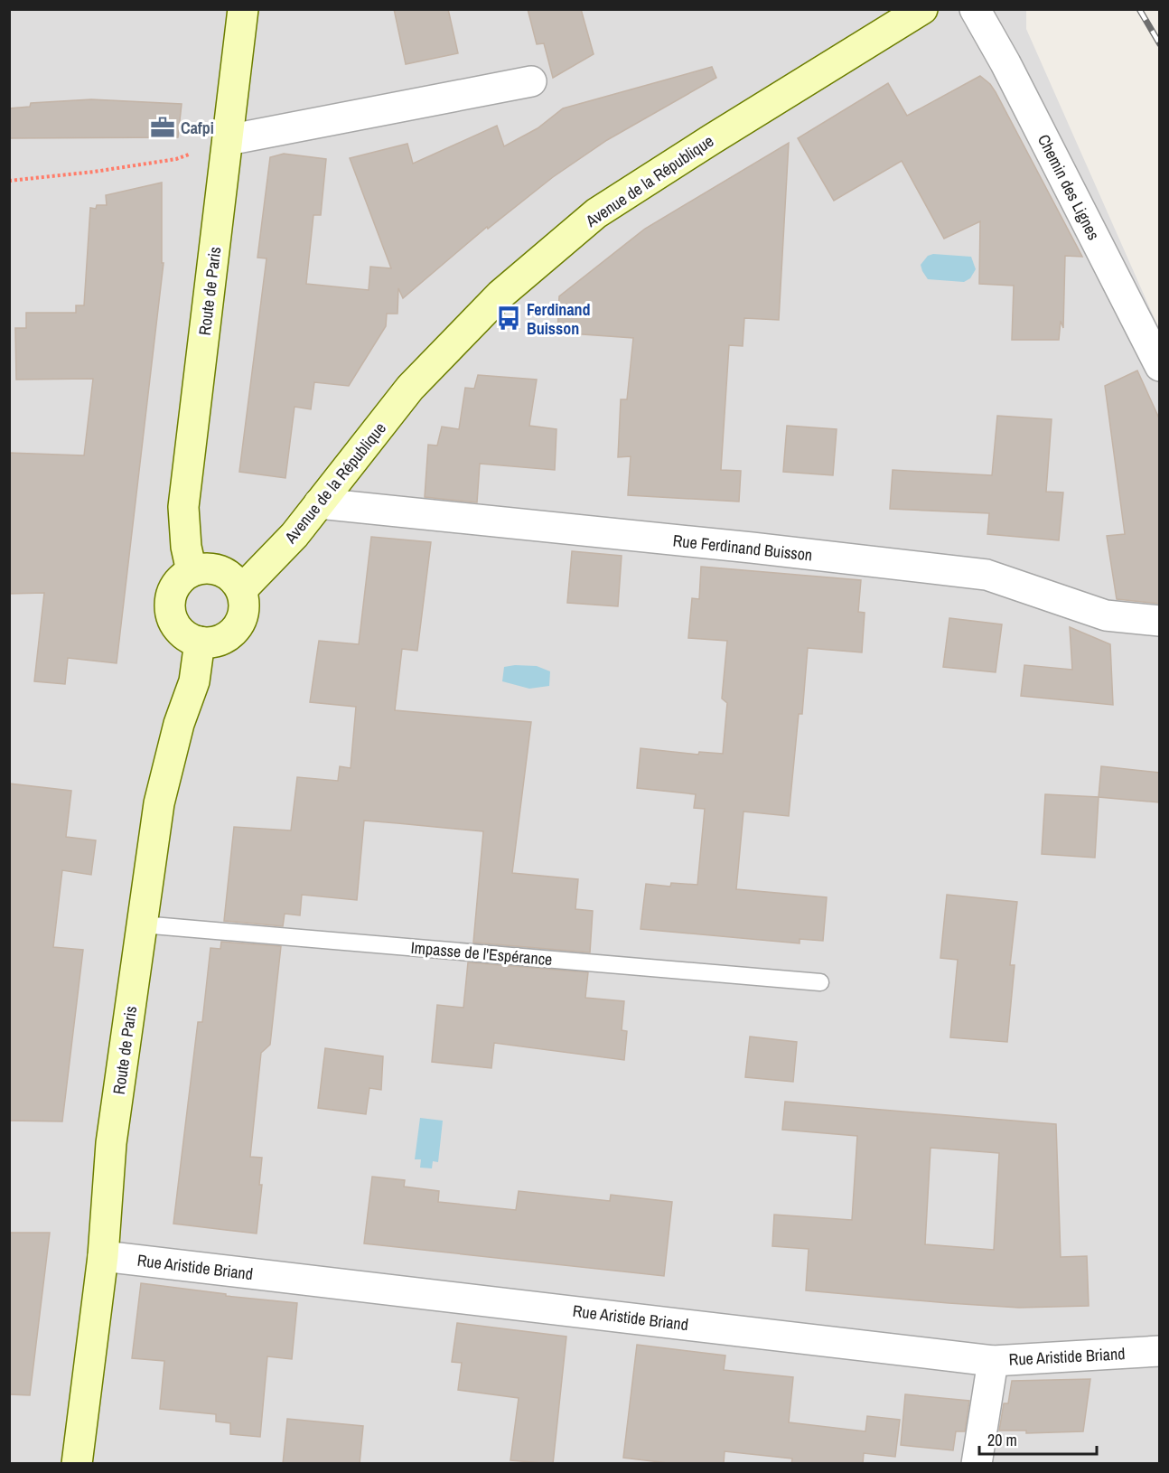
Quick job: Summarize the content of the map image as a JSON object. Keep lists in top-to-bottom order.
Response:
{
  "streets": {
    "main road": ["Avenue de la République", "Route de Paris"],
    "street": ["Chemin des Lignes", "Rue Ferdinand Buisson", "Rue Aristide Briand"],
    "lane": ["Impasse de l'Espérance"]
  },
  "crossings": [
    ["Avenue de la République", "Route de Paris"],
    ["Avenue de la République", "Rue Ferdinand Buisson"],
    ["Route de Paris", "Impasse de l'Espérance"],
    ["Route de Paris", "Rue Aristide Briand"]
  ],
  "places": {
    "office": ["Cafpi"],
    "bus stop": ["Ferdinand Buisson"]
  },
  "scale_bar": "20 m"
}
